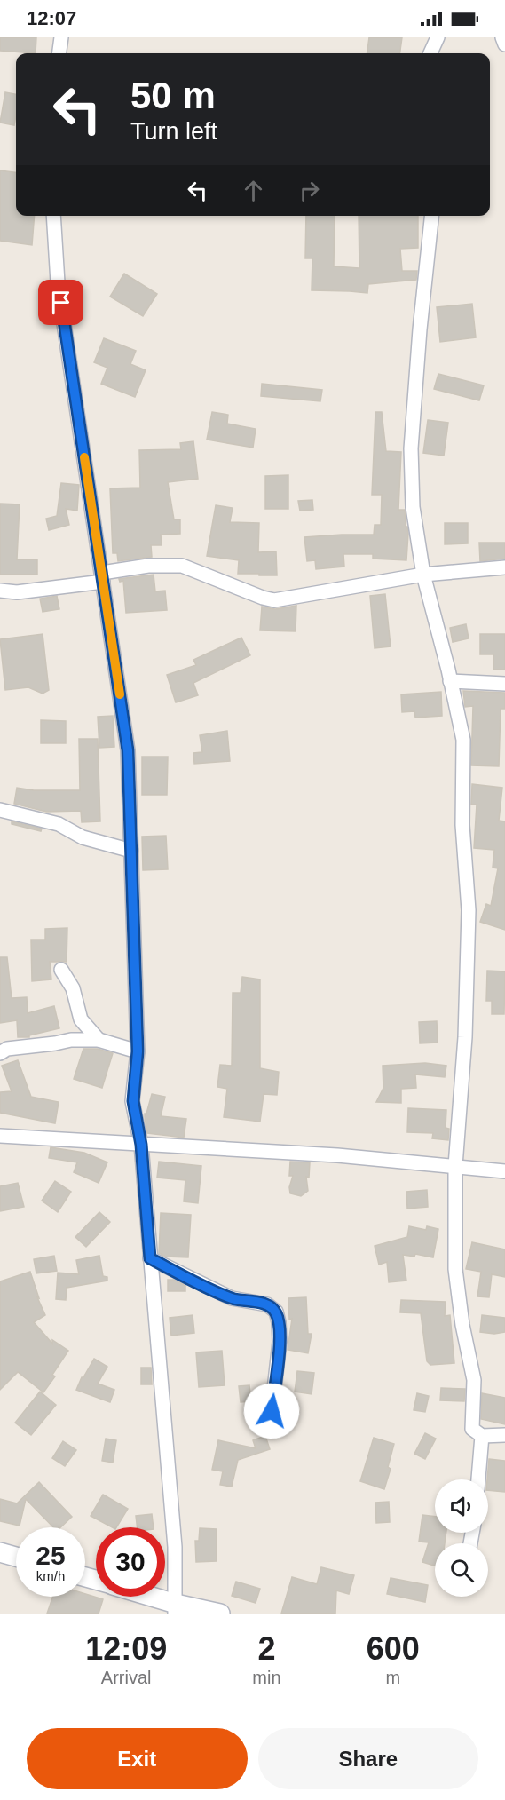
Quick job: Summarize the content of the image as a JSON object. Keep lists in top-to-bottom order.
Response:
{
  "page": {
    "status": "12:07",
    "turn": ["50 m", "Turn left"],
    "speed": "25 km/h",
    "limit": "30",
    "eta": [
      "12:09",
      "Arrival",
      "2",
      "min",
      "600",
      "m"
    ],
    "buttons": ["Exit", "Share"]
  }
}
